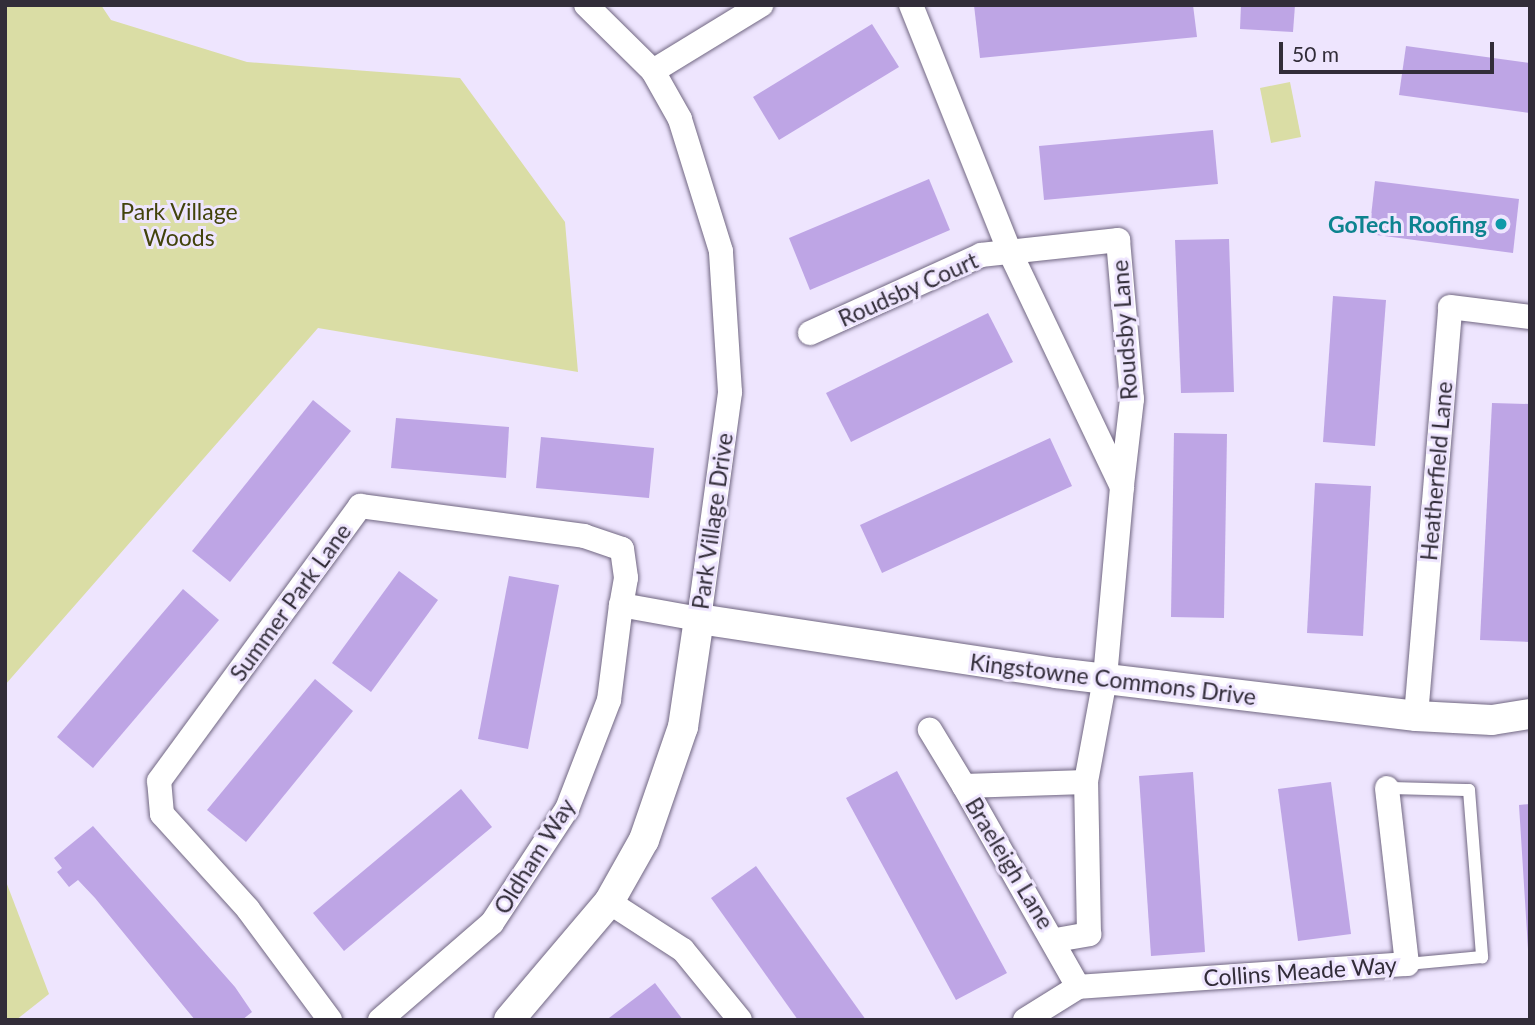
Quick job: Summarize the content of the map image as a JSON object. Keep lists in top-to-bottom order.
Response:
{
  "streets": {
    "street": [
      "Roudsby Court",
      "Roudsby Lane",
      "Heatherfield Lane",
      "Park Village Drive",
      "Summer Park Lane",
      "Kingstowne Commons Drive",
      "Oldham Way",
      "Braeleigh Lane",
      "Collins Meade Way"
    ]
  },
  "crossings": [
    ["Roudsby Court", "Roudsby Lane"],
    ["Roudsby Lane", "Kingstowne Commons Drive"],
    ["Roudsby Lane", "Braeleigh Lane"],
    ["Heatherfield Lane", "Kingstowne Commons Drive"],
    ["Park Village Drive", "Kingstowne Commons Drive"],
    ["Summer Park Lane", "Oldham Way"],
    ["Kingstowne Commons Drive", "Braeleigh Lane"],
    ["Braeleigh Lane", "Collins Meade Way"]
  ],
  "parks": ["Park Village Woods"],
  "places": ["GoTech Roofing"],
  "scale_bar": "50 m"
}
